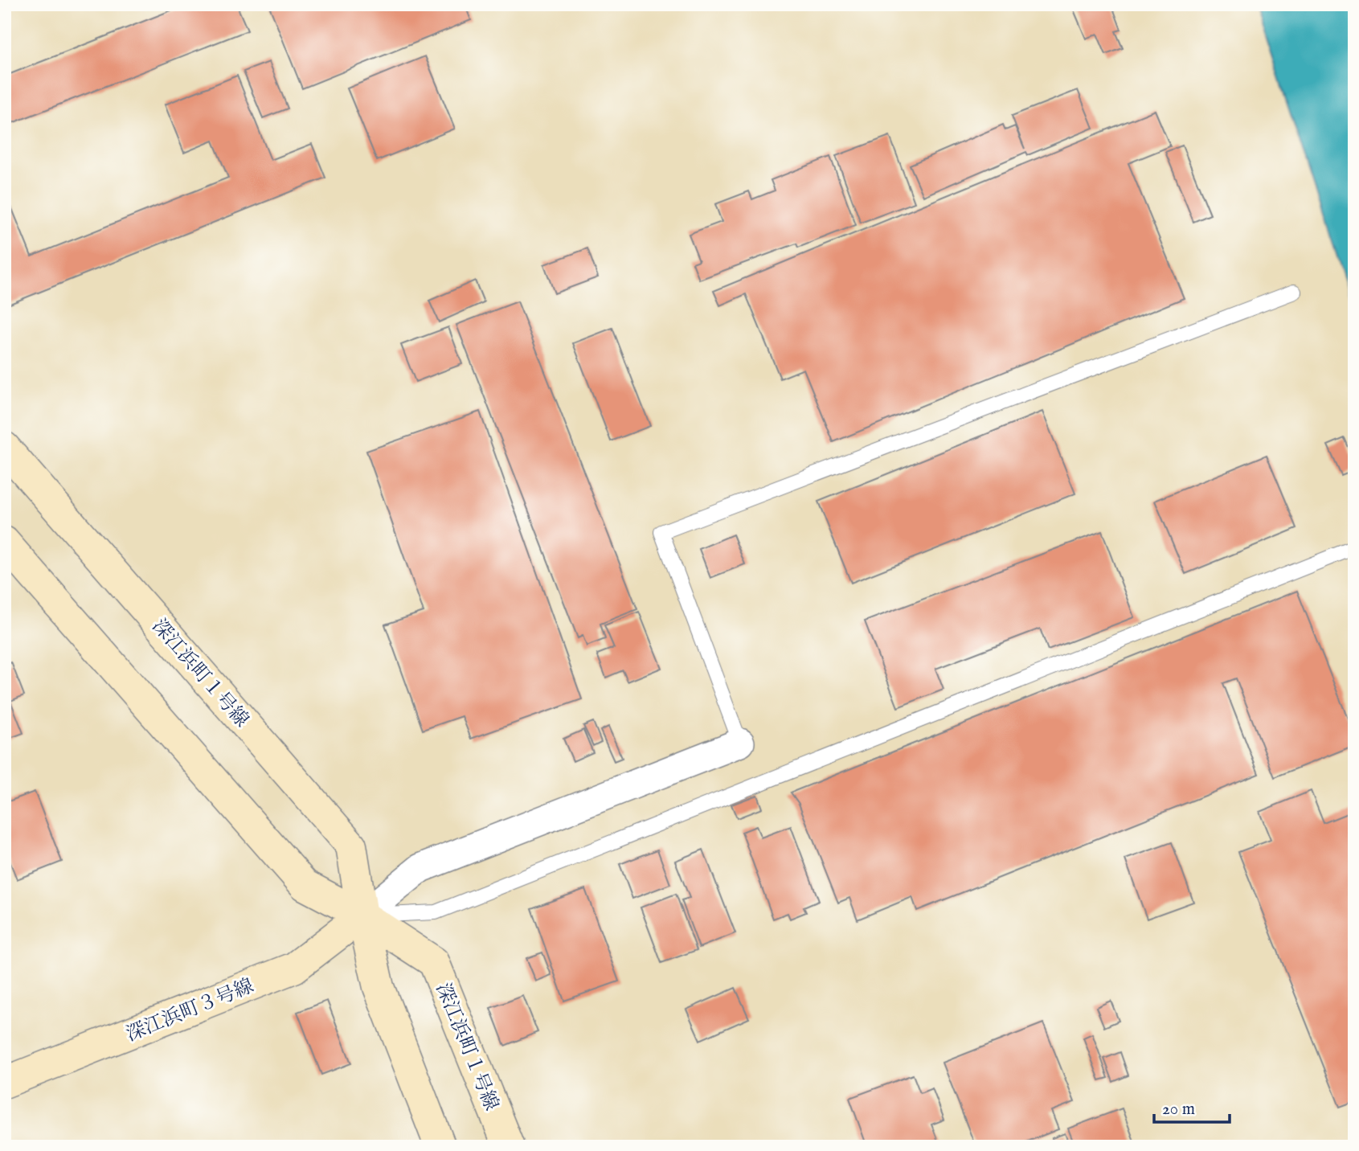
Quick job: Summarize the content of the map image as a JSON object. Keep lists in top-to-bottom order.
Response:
{
  "streets": {
    "street": ["深江浜町１号線", "深江浜町３号線"]
  },
  "crossings": [
    ["深江浜町１号線", "深江浜町３号線"]
  ],
  "scale_bar": "20 m"
}
